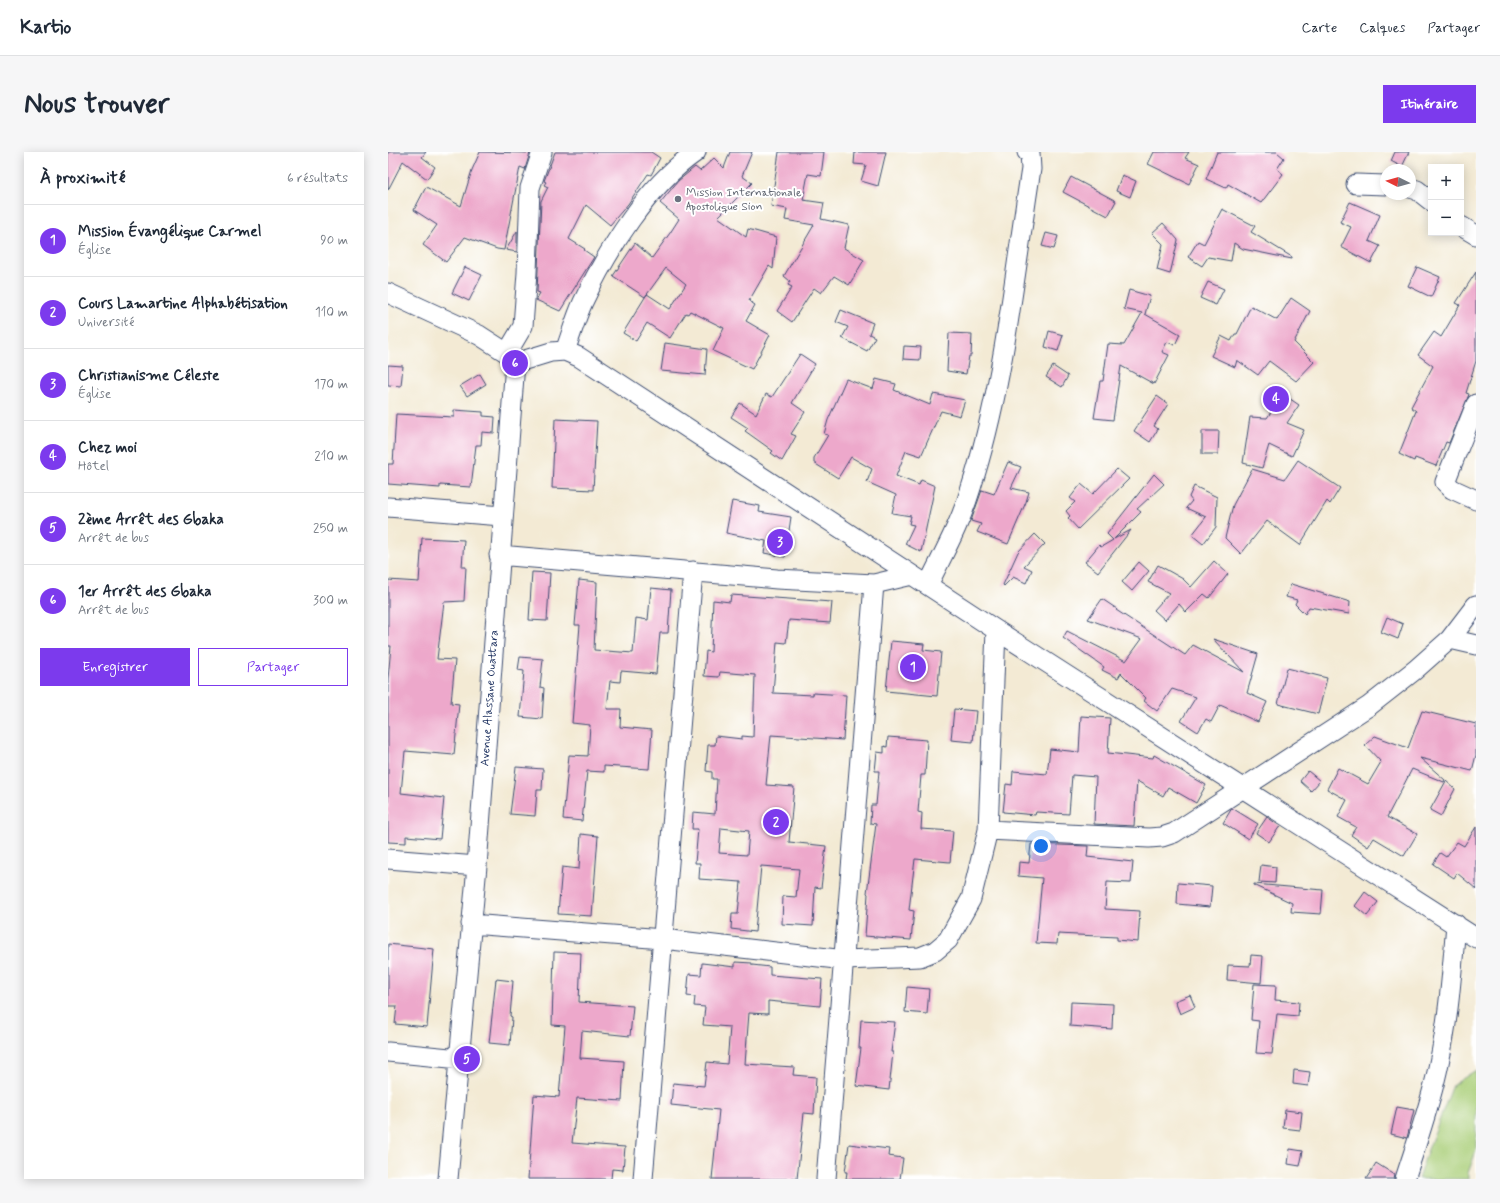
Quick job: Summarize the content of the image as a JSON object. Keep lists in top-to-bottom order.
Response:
{
  "streets": {
    "street": ["Avenue Alassane Ouattara"]
  },
  "places": ["Mission Internationale Apostolique Sion"],
  "north": "left",
  "page": {
    "header": "Kartio",
    "nav": ["Carte", "Calques", "Partager"],
    "buttons": [
      "Itinéraire",
      ["Enregistrer", "Partager"]
    ],
    "title": "Nous trouver",
    "heading": ["À proximité", "6 résultats"],
    "map_buttons": ["+", "−"],
    "list": [
      {
        "mark": "1",
        "name": "Mission Évangélique Carmel",
        "note": "Église",
        "value": "90 m"
      },
      {
        "mark": "2",
        "name": "Cours Lamartine Alphabétisation",
        "note": "Université",
        "value": "110 m"
      },
      {
        "mark": "3",
        "name": "Christianisme Céleste",
        "note": "Église",
        "value": "170 m"
      },
      {
        "mark": "4",
        "name": "Chez moi",
        "note": "Hôtel",
        "value": "210 m"
      },
      {
        "mark": "5",
        "name": "2ème Arrêt des Gbaka",
        "note": "Arrêt de bus",
        "value": "250 m"
      },
      {
        "mark": "6",
        "name": "1er Arrêt des Gbaka",
        "note": "Arrêt de bus",
        "value": "300 m"
      }
    ],
    "pins": [
      "6",
      "4",
      "3",
      "1",
      "2",
      "5"
    ]
  }
}
